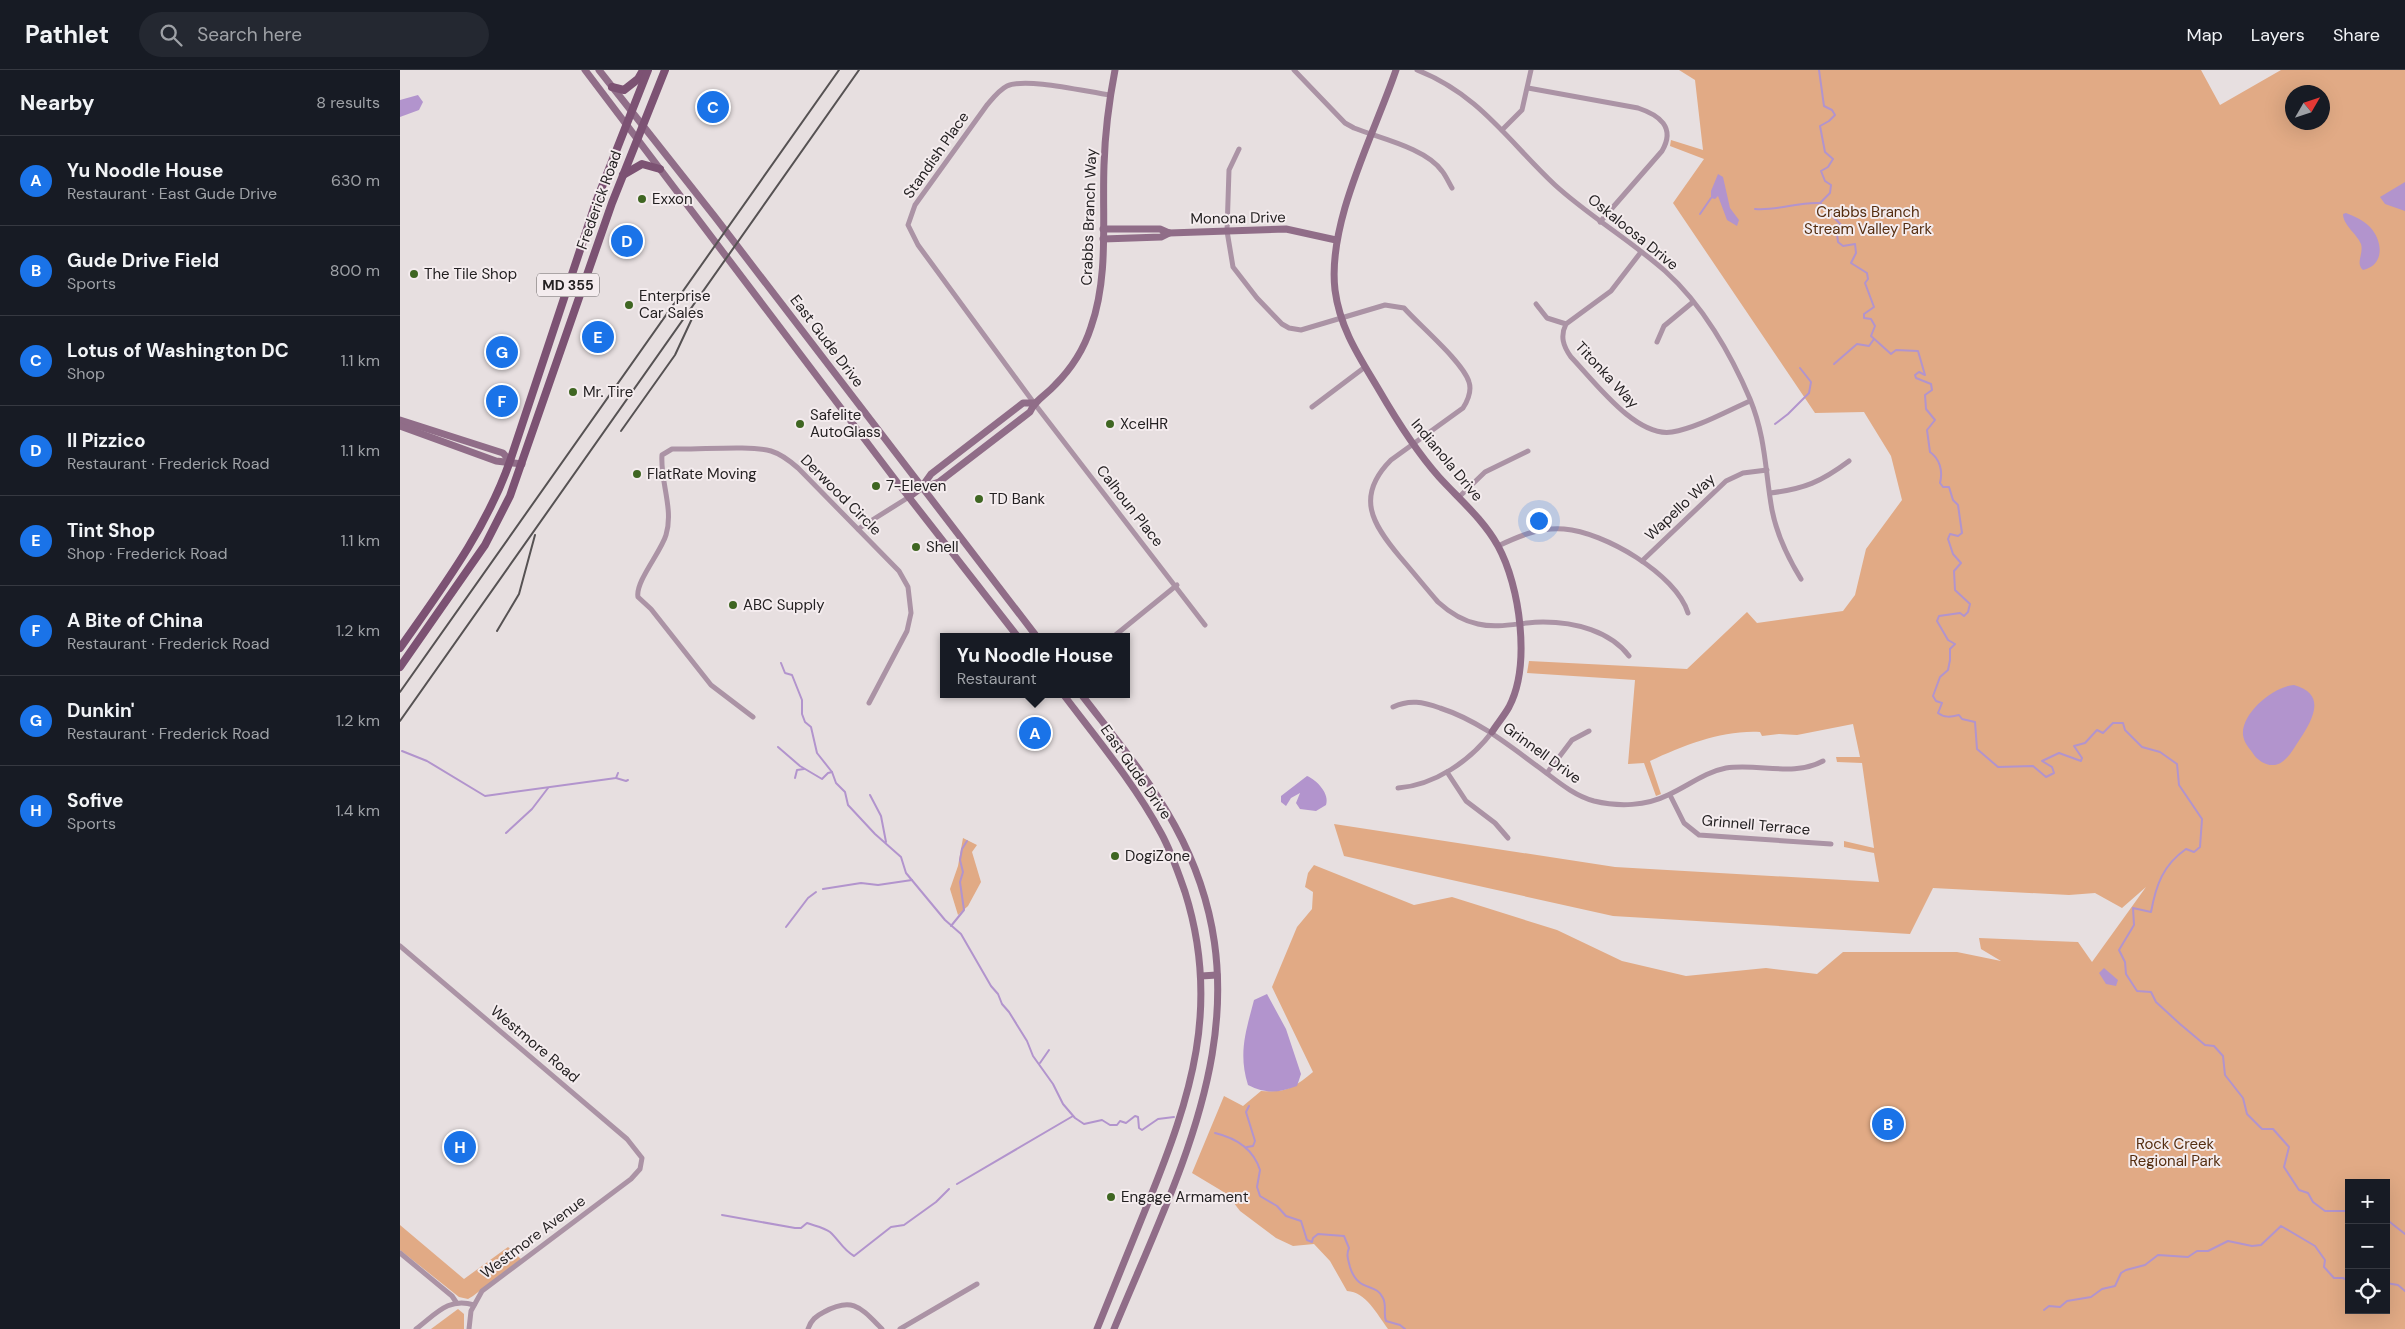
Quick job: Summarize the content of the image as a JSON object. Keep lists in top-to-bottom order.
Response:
{
  "streets": {
    "main road": [
      "Frederick Road",
      "Crabbs Branch Way",
      "Monona Drive",
      "MD 355",
      "East Gude Drive",
      "Indianola Drive"
    ],
    "street": [
      "Standish Place",
      "Oskaloosa Drive",
      "Titonka Way",
      "Derwood Circle",
      "Calhoun Place",
      "Wapello Way",
      "Grinnell Drive",
      "Grinnell Terrace",
      "Westmore Road",
      "Westmore Avenue"
    ]
  },
  "crossings": [
    ["Standish Place", "Crabbs Branch Way"],
    ["Standish Place", "Calhoun Place"],
    ["Frederick Road", "East Gude Drive"],
    ["Crabbs Branch Way", "Monona Drive"],
    ["Crabbs Branch Way", "East Gude Drive"],
    ["Crabbs Branch Way", "Calhoun Place"],
    ["Monona Drive", "Indianola Drive"],
    ["Oskaloosa Drive", "Titonka Way"],
    ["Oskaloosa Drive", "Wapello Way"],
    ["Indianola Drive", "Grinnell Drive"],
    ["Grinnell Drive", "Grinnell Terrace"],
    ["Westmore Road", "Westmore Avenue"]
  ],
  "parks": ["Crabbs Branch Stream Valley Park", "Rock Creek Regional Park"],
  "places": [
    "Exxon",
    "The Tile Shop",
    "Enterprise Car Sales",
    "Mr. Tire",
    "Safelite AutoGlass",
    "XcelHR",
    "FlatRate Moving",
    "7-Eleven",
    "TD Bank",
    "Shell",
    "ABC Supply",
    "DogiZone",
    "Engage Armament"
  ],
  "north": "top right",
  "page": {
    "header": "Pathlet",
    "search": "Search here",
    "nav": ["Map", "Layers", "Share"],
    "heading": ["Nearby", "8 results"],
    "pins": [
      "C",
      "D",
      "E",
      "G",
      "F",
      "A",
      "B",
      "H"
    ],
    "list": [
      {
        "mark": "A",
        "name": "Yu Noodle House",
        "note": "Restaurant · East Gude Drive",
        "value": "630 m"
      },
      {
        "mark": "B",
        "name": "Gude Drive Field",
        "note": "Sports",
        "value": "800 m"
      },
      {
        "mark": "C",
        "name": "Lotus of Washington DC",
        "note": "Shop",
        "value": "1.1 km"
      },
      {
        "mark": "D",
        "name": "Il Pizzico",
        "note": "Restaurant · Frederick Road",
        "value": "1.1 km"
      },
      {
        "mark": "E",
        "name": "Tint Shop",
        "note": "Shop · Frederick Road",
        "value": "1.1 km"
      },
      {
        "mark": "F",
        "name": "A Bite of China",
        "note": "Restaurant · Frederick Road",
        "value": "1.2 km"
      },
      {
        "mark": "G",
        "name": "Dunkin'",
        "note": "Restaurant · Frederick Road",
        "value": "1.2 km"
      },
      {
        "mark": "H",
        "name": "Sofive",
        "note": "Sports",
        "value": "1.4 km"
      }
    ],
    "popup": ["Yu Noodle House", "Restaurant"],
    "map_buttons": ["+", "−"]
  }
}
